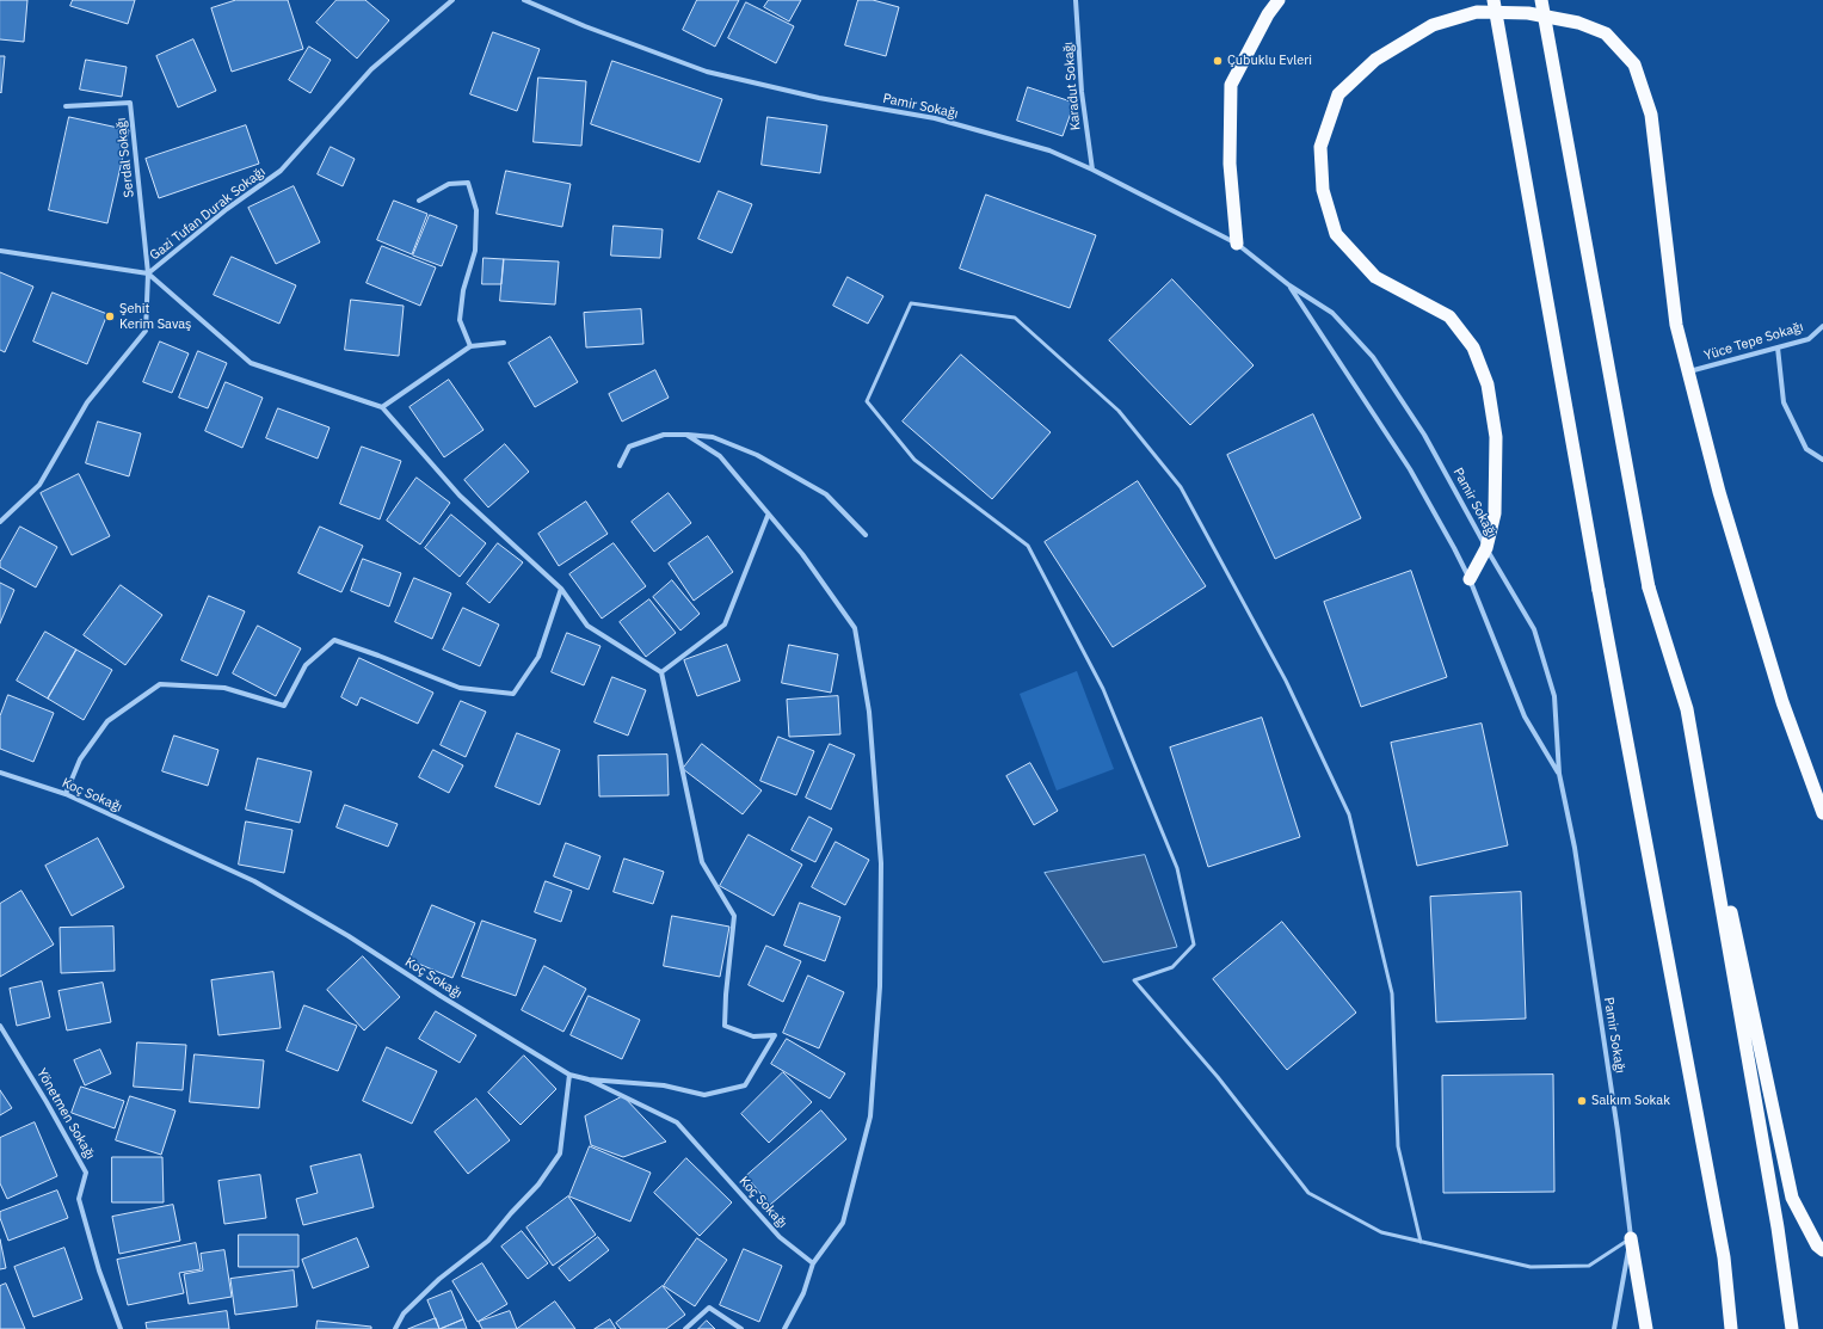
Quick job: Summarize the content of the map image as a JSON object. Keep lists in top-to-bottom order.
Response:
{
  "streets": {
    "street": [
      "Karadut Sokağı",
      "Pamir Sokağı",
      "Serdal Sokağı",
      "Gazi Tufan Durak Sokağı",
      "Yüce Tepe Sokağı",
      "Koç Sokağı",
      "Yönetmen Sokağı"
    ]
  },
  "crossings": [
    ["Karadut Sokağı", "Pamir Sokağı"],
    ["Serdal Sokağı", "Gazi Tufan Durak Sokağı"]
  ],
  "places": ["Çubuklu Evleri", "Şehit Kerim Savaş", "Salkım Sokak"]
}
